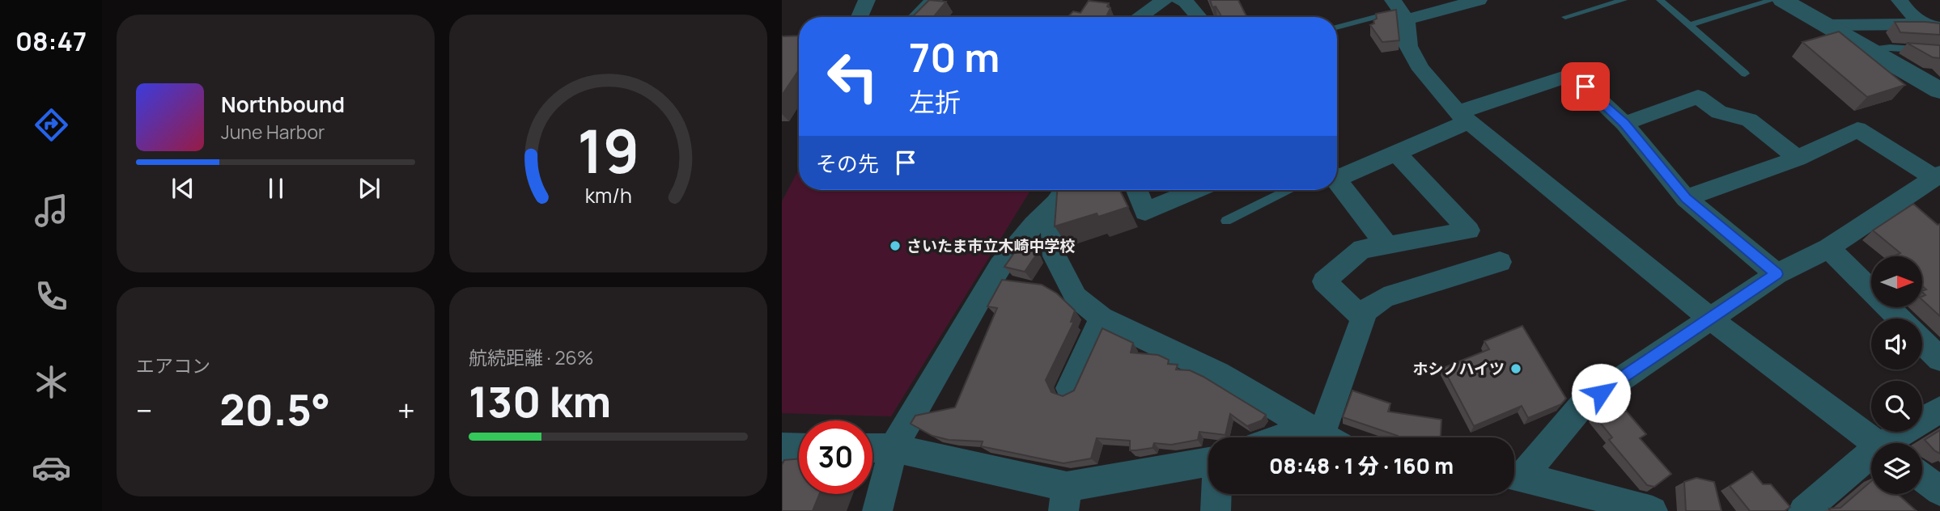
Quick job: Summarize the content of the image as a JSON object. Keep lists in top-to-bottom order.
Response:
{
  "places": ["さいたま市立木崎中学校", "ホシノハイツ"],
  "north": "right",
  "page": {
    "tabs": "08:47",
    "turn": ["70 m", "左折"],
    "song": ["Northbound", "June Harbor"],
    "then": "その先",
    "tile": [
      "エアコン",
      ["航続距離 · 26%", "130 km"]
    ],
    "heat": ["−", "20.5°", "+"],
    "limit": "30",
    "trip": "08:48 · 1 分 · 160 m",
    "gauge": ["19", "km/h"]
  }
}
